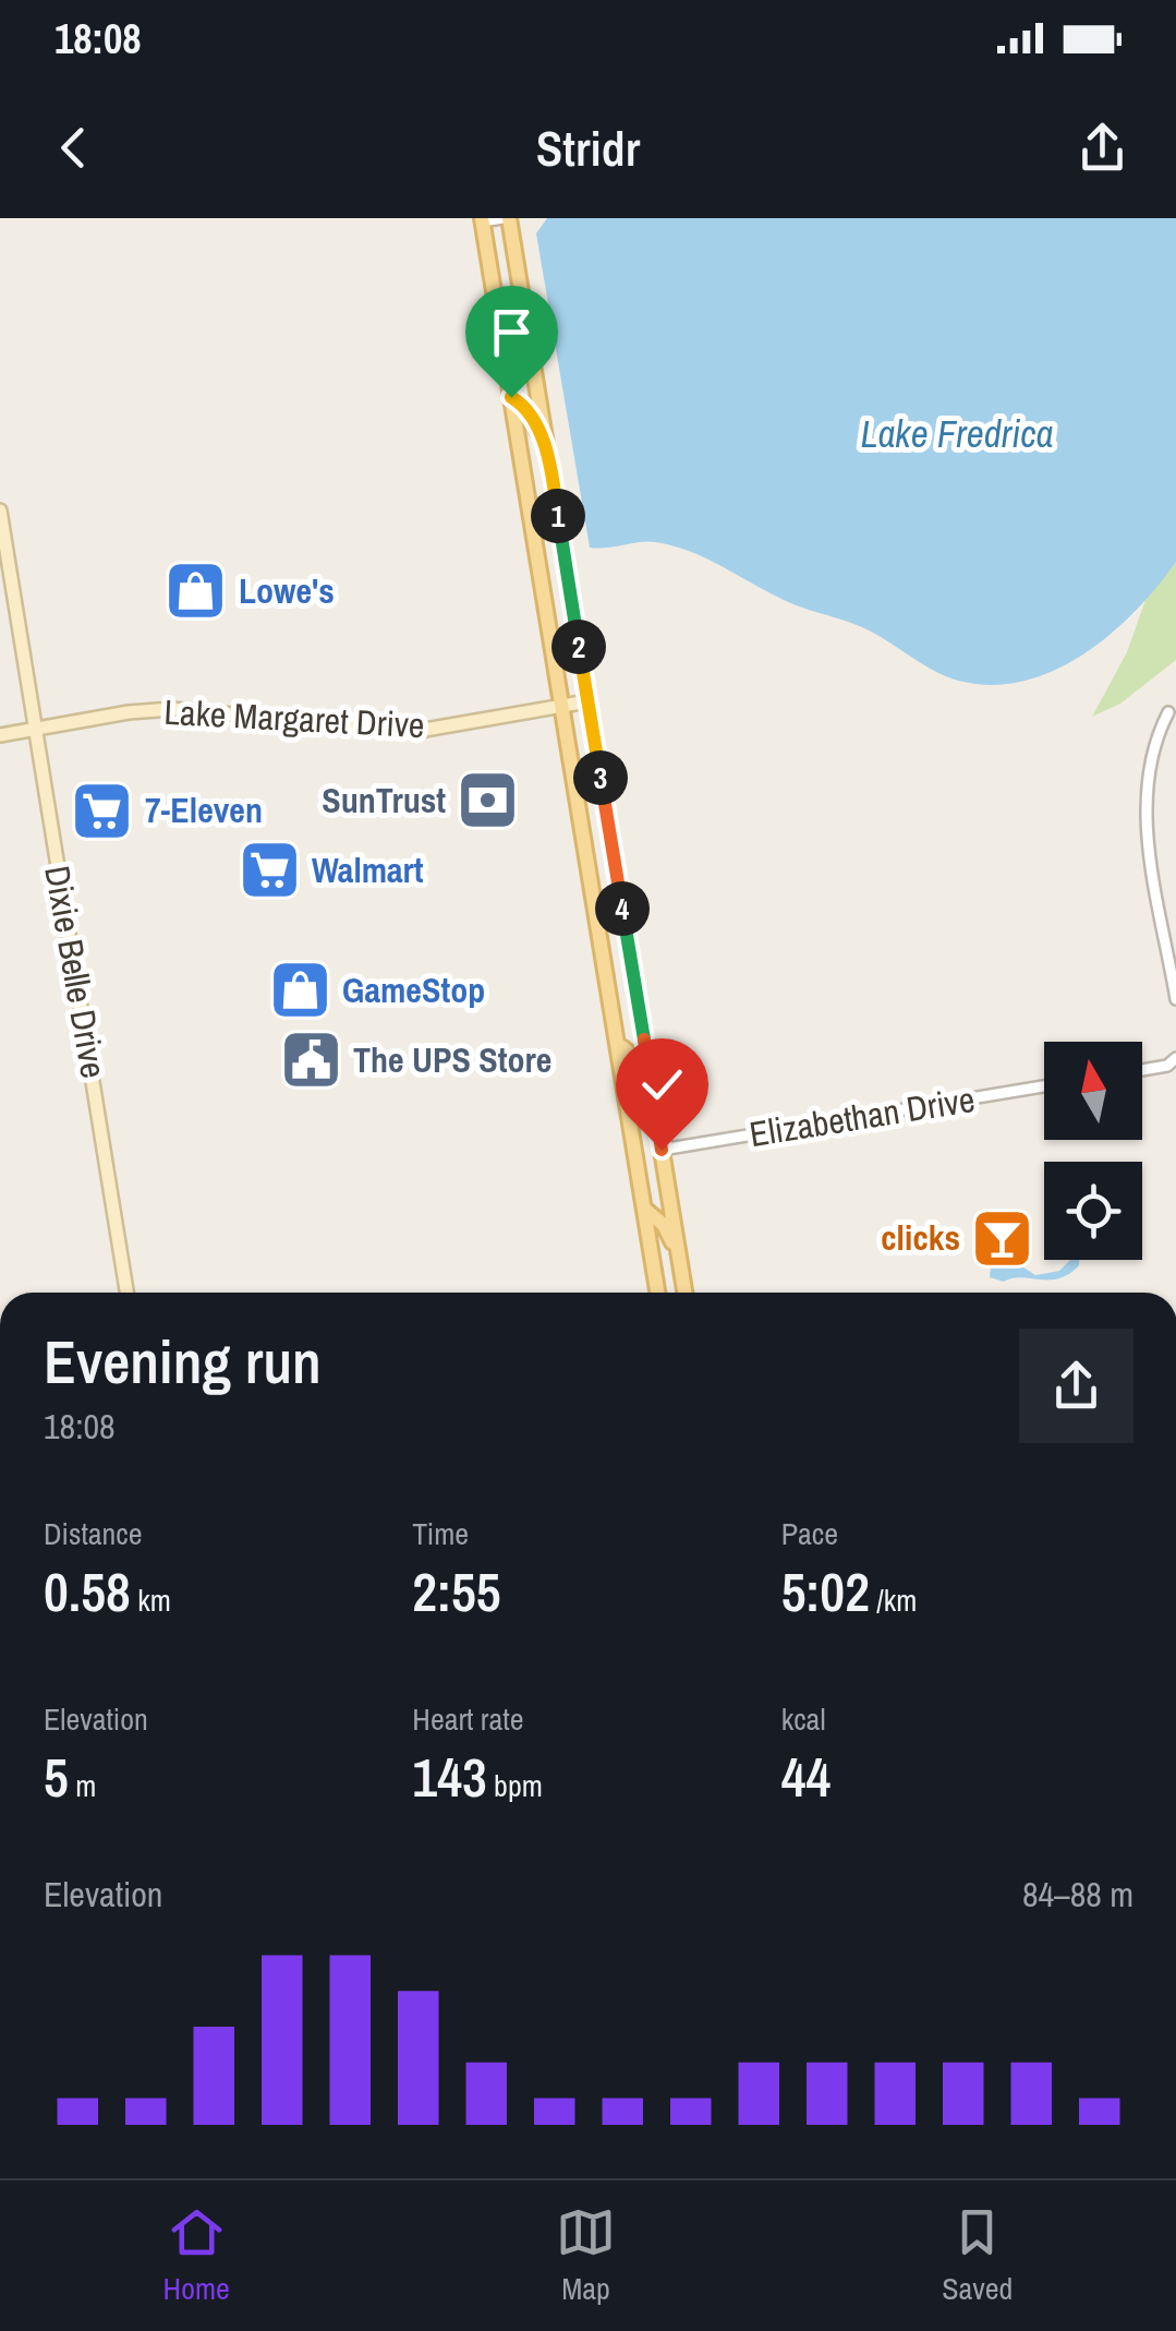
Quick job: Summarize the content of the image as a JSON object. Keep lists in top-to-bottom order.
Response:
{
  "streets": {
    "street": ["Lake Margaret Drive", "Dixie Belle Drive", "Elizabethan Drive"]
  },
  "crossings": [
    ["Lake Margaret Drive", "Dixie Belle Drive"]
  ],
  "water": ["Lake Fredrica"],
  "places": {
    "shop": ["Lowe's", "GameStop"],
    "bank": ["SunTrust"],
    "supermarket": ["7-Eleven", "Walmart"],
    "public building": ["The UPS Store"],
    "bar": ["clicks"]
  },
  "north": "top",
  "page": {
    "status": "18:08",
    "header": "Stridr",
    "pins": [
      "1",
      "2",
      "3",
      "4"
    ],
    "heading": ["Evening run", "18:08"],
    "stats": [
      ["Distance", "0.58 km"],
      ["Time", "2:55"],
      ["Pace", "5:02 /km"],
      ["Elevation", "5 m"],
      ["Heart rate", "143 bpm"],
      ["kcal", "44"]
    ],
    "chart": ["Elevation", "84–88 m"],
    "tabs": ["Home", "Map", "Saved"]
  }
}
